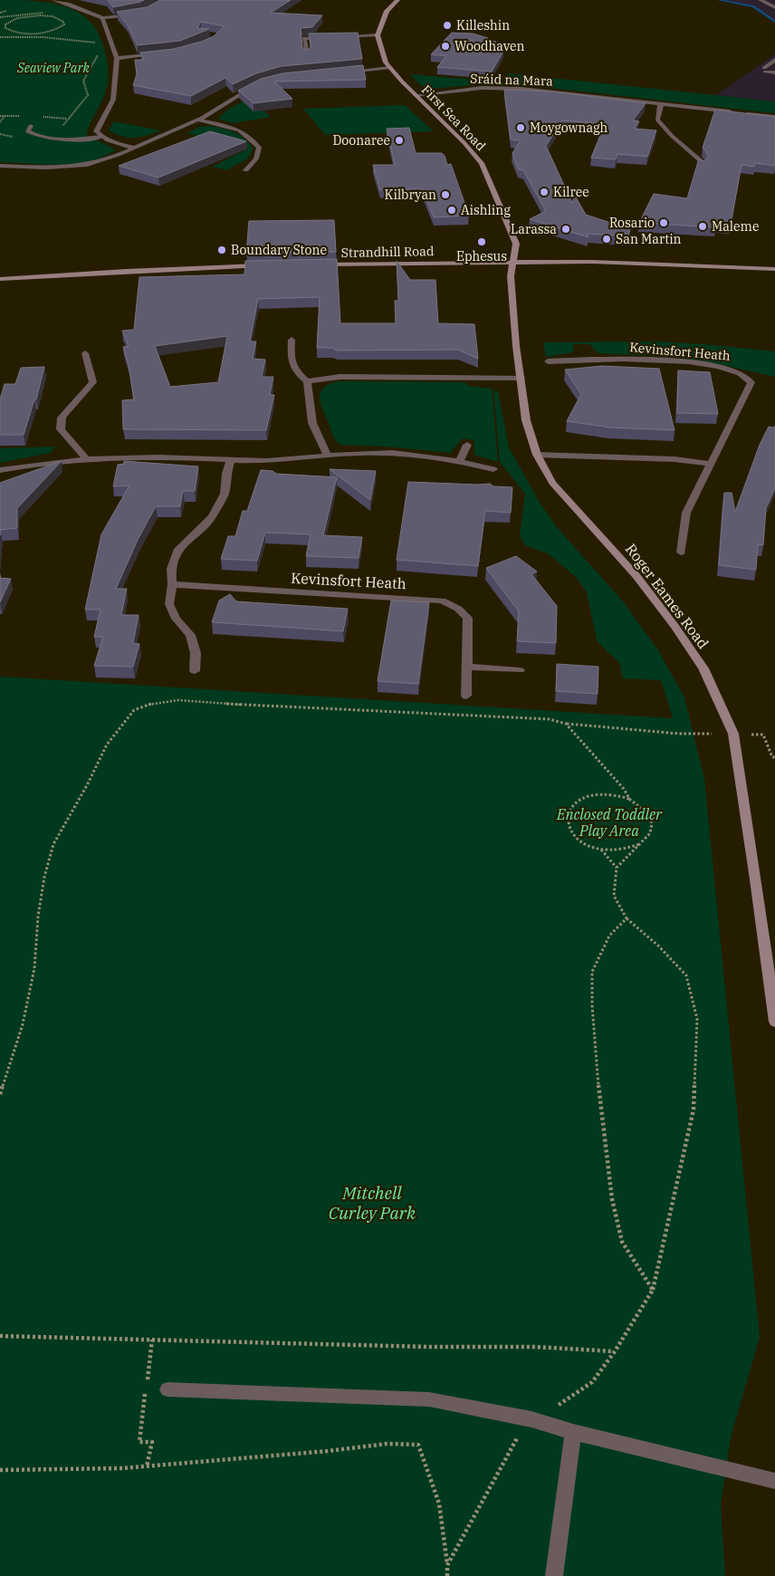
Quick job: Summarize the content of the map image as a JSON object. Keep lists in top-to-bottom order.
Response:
{
  "streets": {
    "main road": ["First Sea Road", "Strandhill Road", "Roger Eames Road"],
    "street": ["Sráid na Mara", "Kevinsfort Heath"]
  },
  "crossings": [
    ["Sráid na Mara", "First Sea Road"],
    ["First Sea Road", "Strandhill Road"],
    ["First Sea Road", "Roger Eames Road"],
    ["Strandhill Road", "Roger Eames Road"]
  ],
  "parks": ["Seaview Park", "Enclosed Toddler Play Area", "Mitchell Curley Park"],
  "places": [
    "Killeshin",
    "Woodhaven",
    "Moygownagh",
    "Doonaree",
    "Kilree",
    "Kilbryan",
    "Aishling",
    "Rosario",
    "Maleme",
    "Larassa",
    "San Martin",
    "Ephesus",
    "Boundary Stone"
  ]
}
